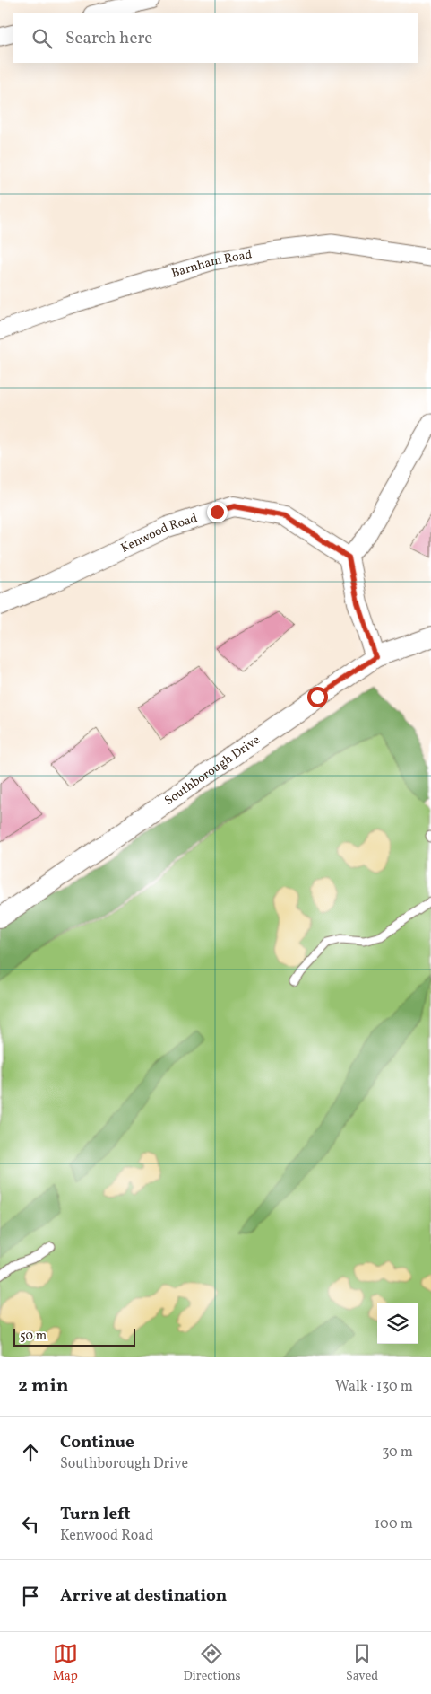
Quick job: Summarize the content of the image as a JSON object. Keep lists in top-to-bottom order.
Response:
{
  "streets": {
    "street": ["Barnham Road", "Kenwood Road", "Southborough Drive"]
  },
  "scale_bar": "50 m",
  "page": {
    "search": "Search here",
    "scale": "50 m",
    "heading": ["2 min", "Walk · 130 m"],
    "list": [
      ["Continue", "Southborough Drive", "30 m"],
      ["Turn left", "Kenwood Road", "100 m"],
      "Arrive at destination"
    ],
    "nav": ["Map", "Directions", "Saved"]
  }
}
